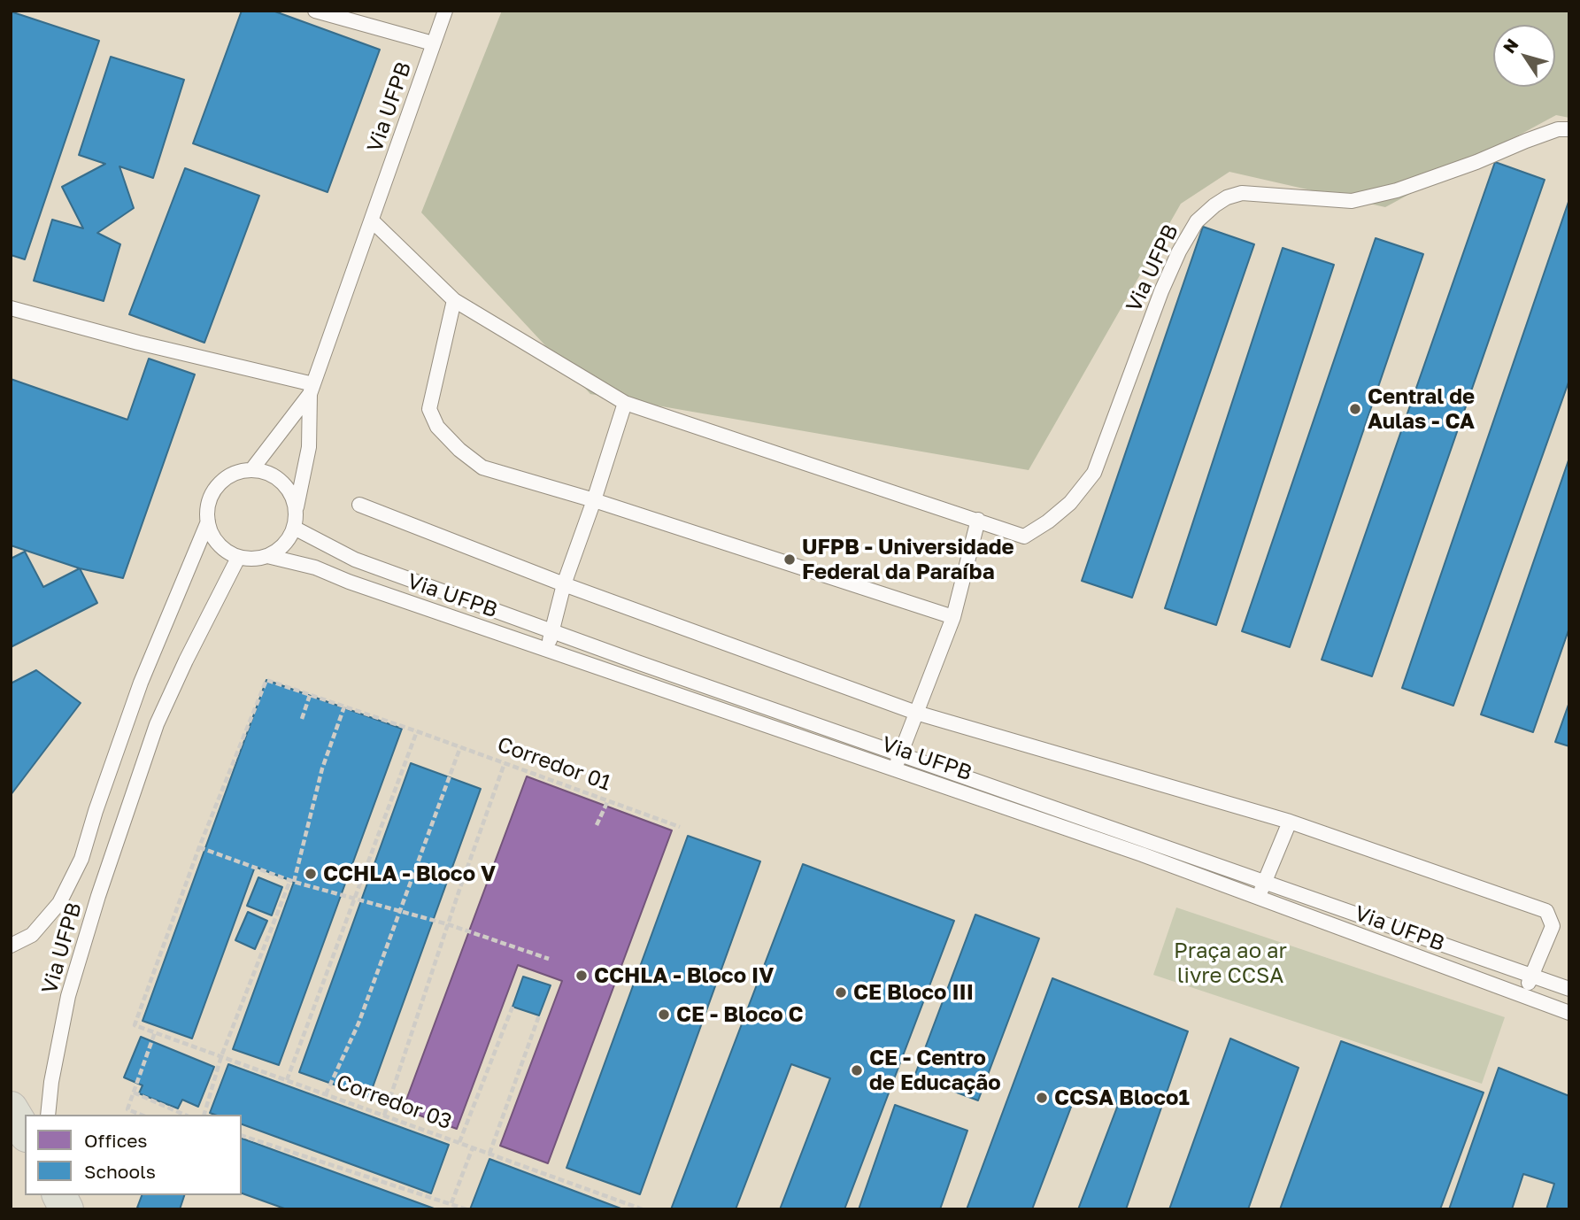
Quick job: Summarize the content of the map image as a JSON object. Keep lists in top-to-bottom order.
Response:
{
  "streets": {
    "lane": ["Via UFPB"],
    "path": ["Corredor 01", "Corredor 03"]
  },
  "crossings": [
    ["Corredor 01", "Corredor 03"]
  ],
  "parks": ["Praça ao ar livre CCSA"],
  "places": [
    "Central de Aulas - CA",
    "UFPB - Universidade Federal da Paraíba",
    "CCHLA - Bloco V",
    "CCHLA - Bloco IV",
    "CE Bloco III",
    "CE - Bloco C",
    "CE - Centro de Educação",
    "CCSA Bloco1"
  ],
  "legend": ["Offices", "Schools"],
  "north": "top left"
}
